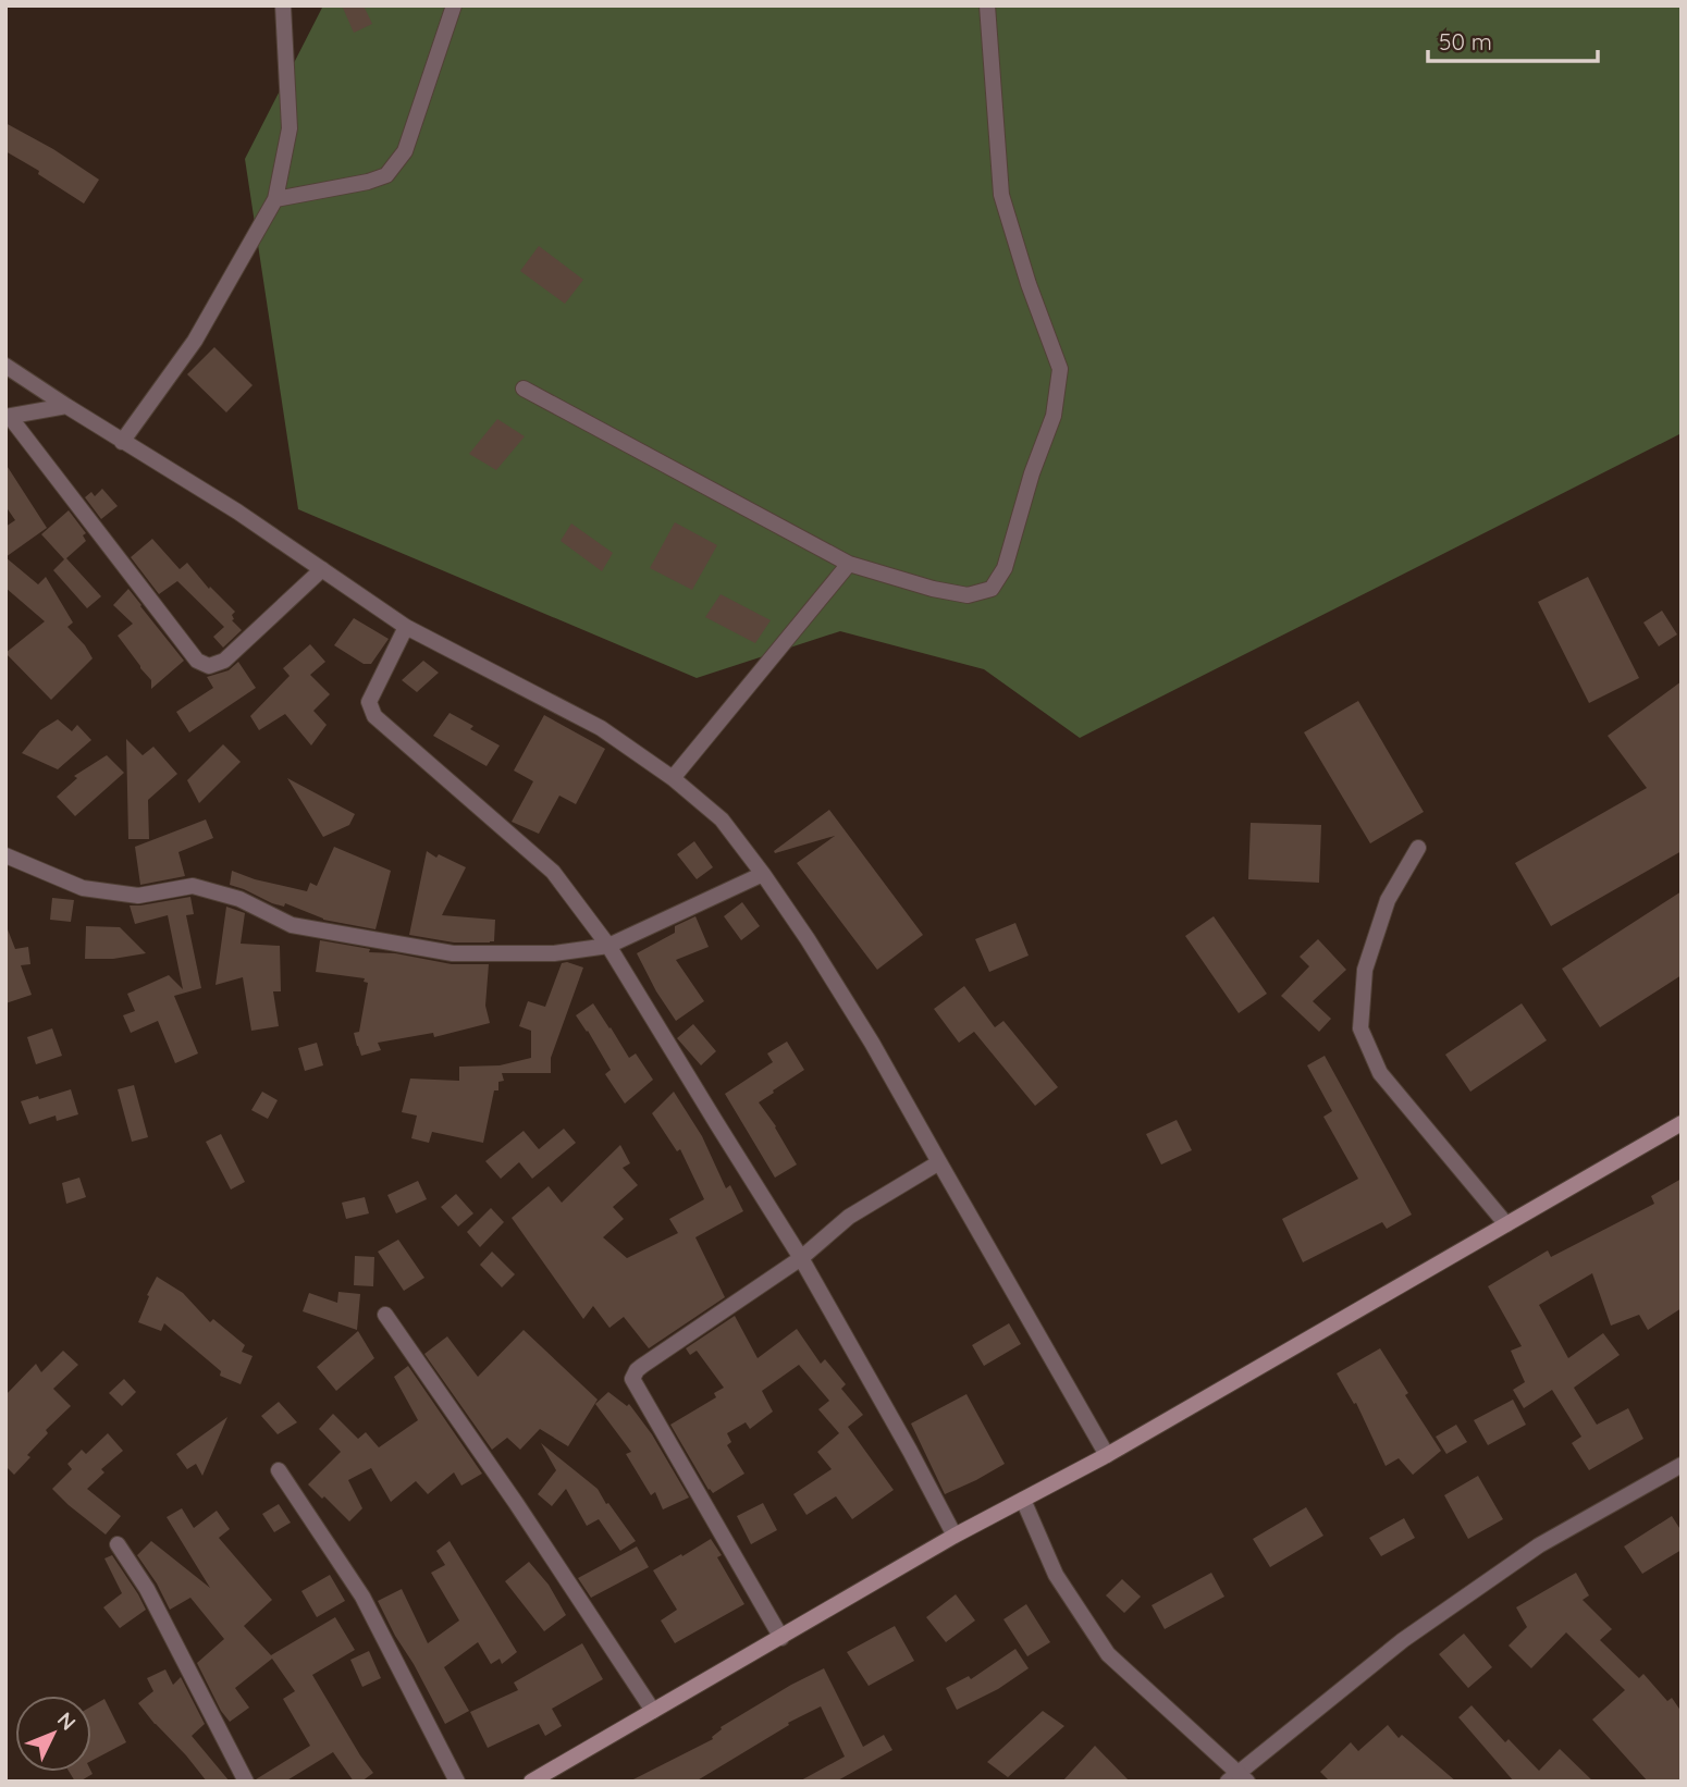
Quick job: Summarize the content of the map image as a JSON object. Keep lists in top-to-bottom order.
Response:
{
  "scale_bar": "50 m",
  "north": "top right"
}
